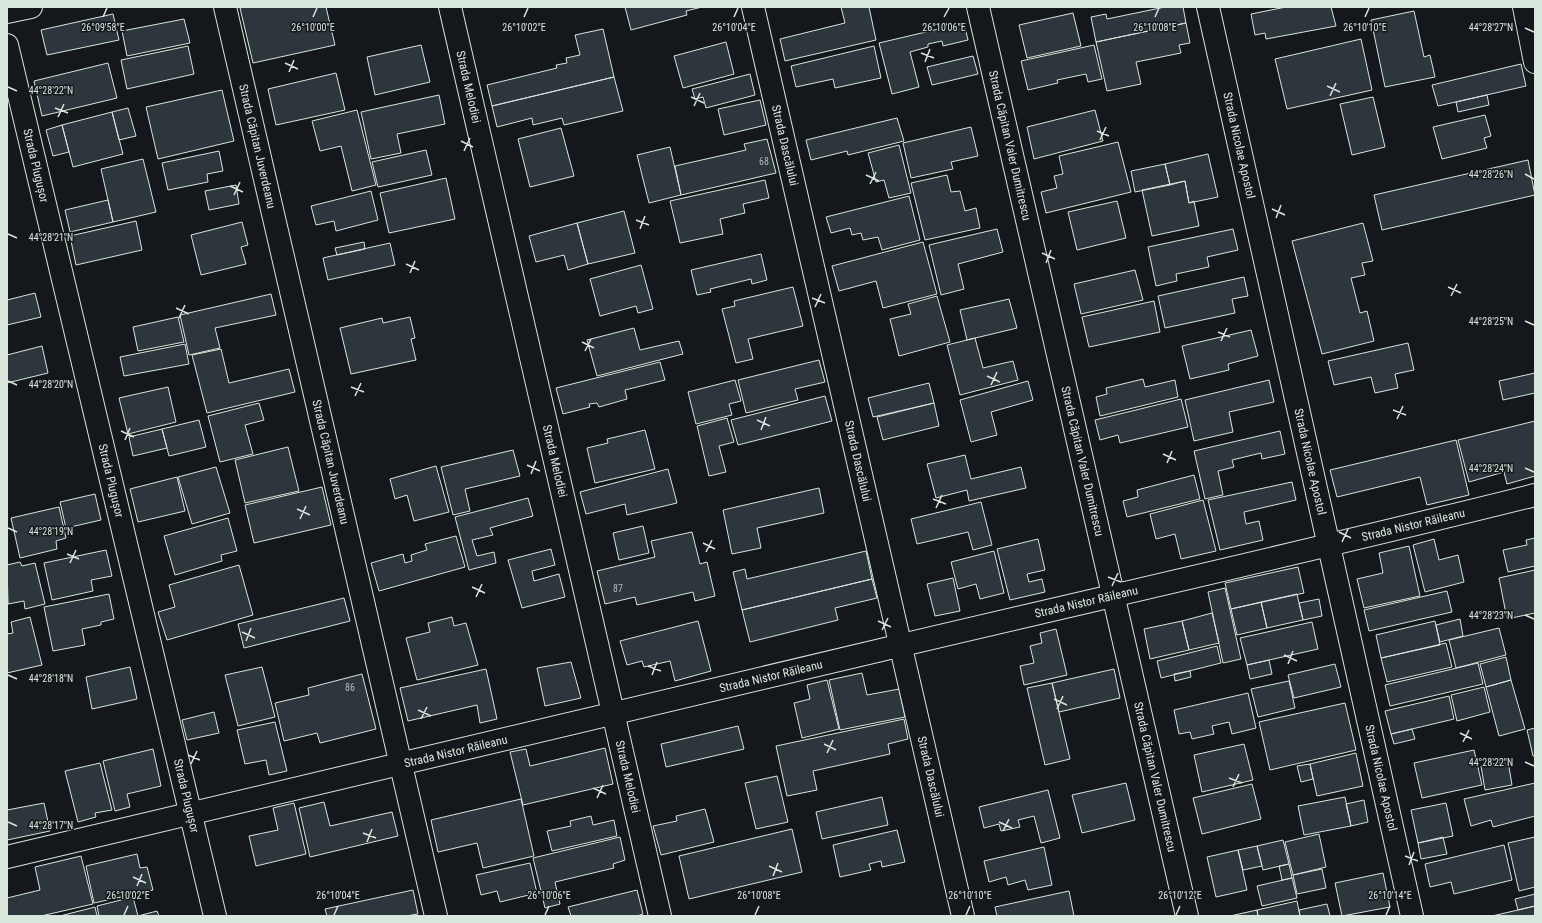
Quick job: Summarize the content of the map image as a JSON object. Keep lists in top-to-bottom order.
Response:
{
  "streets": {
    "street": [
      "Strada Melodiei",
      "Strada Nicolae Apostol",
      "Strada Căpitan Juverdeanu",
      "Strada Dascălului",
      "Strada Căpitan Valer Dumitrescu",
      "Strada Plugușor",
      "Strada Nistor Răileanu"
    ]
  },
  "crossings": [
    ["Strada Melodiei", "Strada Nistor Răileanu"],
    ["Strada Nicolae Apostol", "Strada Nistor Răileanu"],
    ["Strada Căpitan Juverdeanu", "Strada Nistor Răileanu"],
    ["Strada Dascălului", "Strada Nistor Răileanu"],
    ["Strada Căpitan Valer Dumitrescu", "Strada Nistor Răileanu"],
    ["Strada Plugușor", "Strada Nistor Răileanu"]
  ],
  "house_numbers": ["68", "87", "86"],
  "coordinates": [
    "26°09'58\"E",
    "26°10'00\"E",
    "26°10'02\"E",
    "26°10'04\"E",
    "26°10'06\"E",
    "26°10'08\"E",
    "26°10'10\"E",
    "44°28'27\"N",
    "44°28'22\"N",
    "44°28'26\"N",
    "44°28'21\"N",
    "44°28'25\"N",
    "44°28'20\"N",
    "44°28'24\"N",
    "44°28'19\"N",
    "44°28'23\"N",
    "44°28'18\"N",
    "44°28'17\"N",
    "26°10'12\"E",
    "26°10'14\"E"
  ]
}
